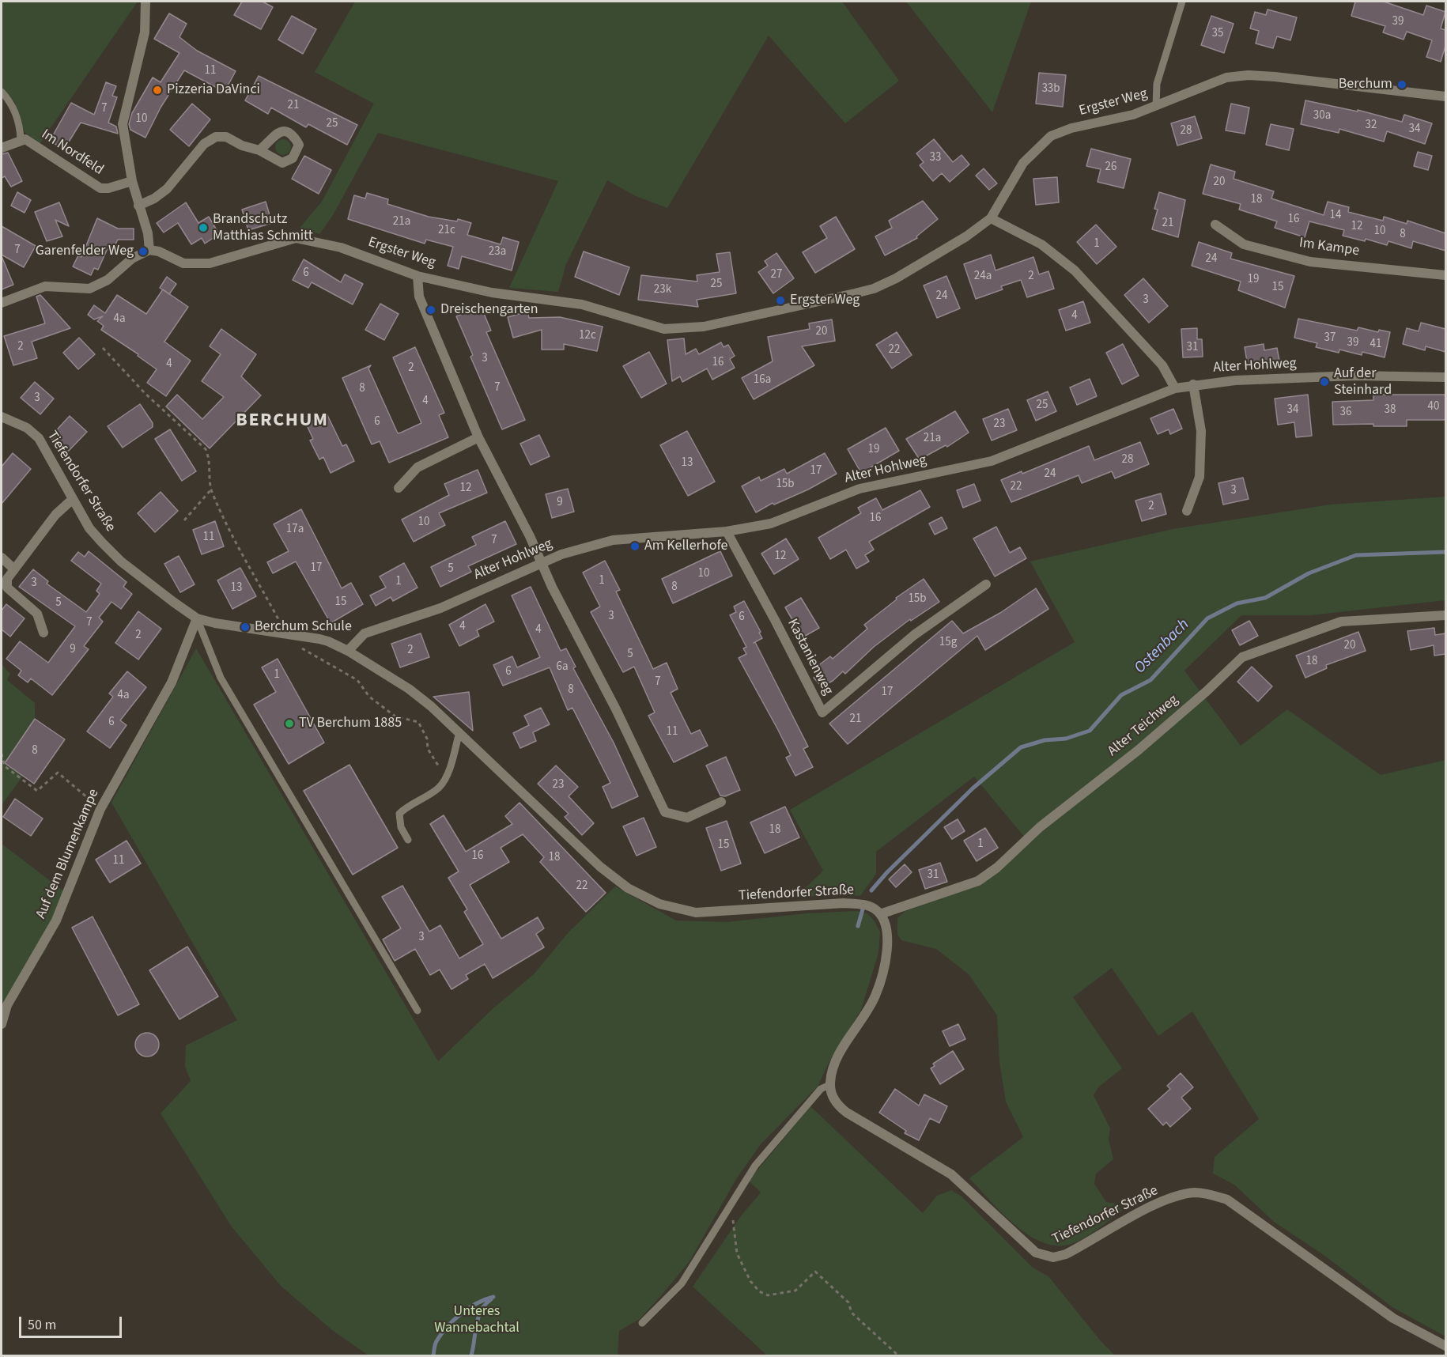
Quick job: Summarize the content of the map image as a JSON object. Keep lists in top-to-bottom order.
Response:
{
  "streets": {
    "street": [
      "Ergster Weg",
      "Im Nordfeld",
      "Im Kampe",
      "Alter Hohlweg",
      "Tiefendorfer Straße",
      "Kastanienweg",
      "Alter Teichweg",
      "Auf dem Blumenkampe"
    ]
  },
  "crossings": [
    ["Alter Hohlweg", "Tiefendorfer Straße"],
    ["Alter Hohlweg", "Kastanienweg"],
    ["Tiefendorfer Straße", "Alter Teichweg"],
    ["Tiefendorfer Straße", "Auf dem Blumenkampe"]
  ],
  "districts": ["BERCHUM"],
  "water": ["Ostenbach"],
  "parks": ["Unteres Wannebachtal"],
  "places": [
    "Berchum",
    "Pizzeria DaVinci",
    "Brandschutz Matthias Schmitt",
    "Garenfelder Weg",
    "Ergster Weg",
    "Dreischengarten",
    "Auf der Steinhard",
    "Am Kellerhofe",
    "Berchum Schule",
    "TV Berchum 1885"
  ],
  "house_numbers": [
    "39",
    "35",
    "11",
    "33b",
    "21",
    "7",
    "30a",
    "10",
    "25",
    "32",
    "34",
    "28",
    "33",
    "26",
    "20",
    "18",
    "14",
    "16",
    "21a",
    "21",
    "12",
    "21c",
    "10",
    "8",
    "1",
    "7",
    "23a",
    "24",
    "6",
    "27",
    "24a",
    "2",
    "19",
    "25",
    "15",
    "23k",
    "24",
    "3",
    "4",
    "4a",
    "20",
    "12c",
    "37",
    "39",
    "41",
    "2",
    "31",
    "22",
    "3",
    "16",
    "4",
    "2",
    "16a",
    "7",
    "8",
    "3",
    "4",
    "25",
    "40",
    "34",
    "38",
    "36",
    "6",
    "23",
    "21a",
    "19",
    "28",
    "13",
    "17",
    "24",
    "15b",
    "22",
    "12",
    "3",
    "9",
    "2",
    "16",
    "10",
    "17a",
    "11",
    "7",
    "12",
    "17",
    "5",
    "10",
    "1",
    "1",
    "3",
    "8",
    "13",
    "15b",
    "15",
    "5",
    "3",
    "6",
    "7",
    "4",
    "4",
    "2",
    "15g",
    "20",
    "9",
    "2",
    "5",
    "18",
    "6a",
    "6",
    "1",
    "7",
    "8",
    "17",
    "4a",
    "21",
    "6",
    "11",
    "8",
    "23",
    "18",
    "1",
    "15",
    "16",
    "18",
    "11",
    "31",
    "22",
    "3"
  ],
  "scale_bar": "50 m"
}
